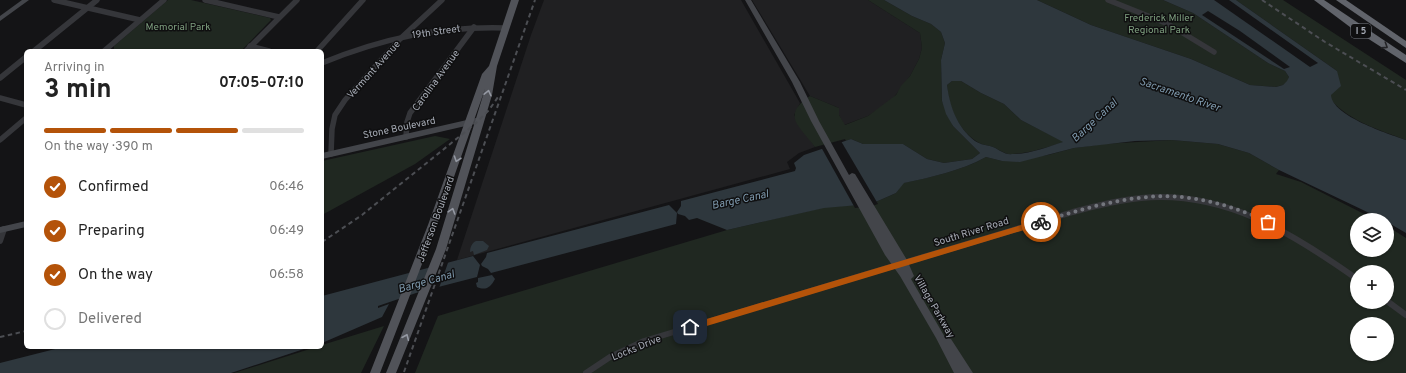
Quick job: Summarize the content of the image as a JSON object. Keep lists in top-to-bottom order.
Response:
{
  "streets": {
    "highway": ["I 5"],
    "main road": ["Jefferson Boulevard"],
    "street": [
      "19th Street",
      "Vermont Avenue",
      "Carolina Avenue",
      "Stone Boulevard",
      "South River Road",
      "Village Parkway",
      "Locks Drive"
    ]
  },
  "crossings": [
    ["19th Street", "Vermont Avenue"],
    ["19th Street", "Carolina Avenue"],
    ["19th Street", "Jefferson Boulevard"],
    ["Vermont Avenue", "Stone Boulevard"],
    ["Carolina Avenue", "Stone Boulevard"],
    ["Stone Boulevard", "Jefferson Boulevard"],
    ["South River Road", "Village Parkway"],
    ["South River Road", "Locks Drive"],
    ["Village Parkway", "Locks Drive"]
  ],
  "water": ["Sacramento River", "Barge Canal"],
  "parks": ["Frederick Miller Regional Park", "Memorial Park"],
  "page": {
    "heading": ["3 min", "Arriving in", "07:05–07:10"],
    "bar": "On the way · 390 m",
    "list": [
      ["Confirmed", "06:46"],
      ["Preparing", "06:49"],
      ["On the way", "06:58"],
      "Delivered"
    ],
    "map_buttons": ["+", "−"]
  }
}
